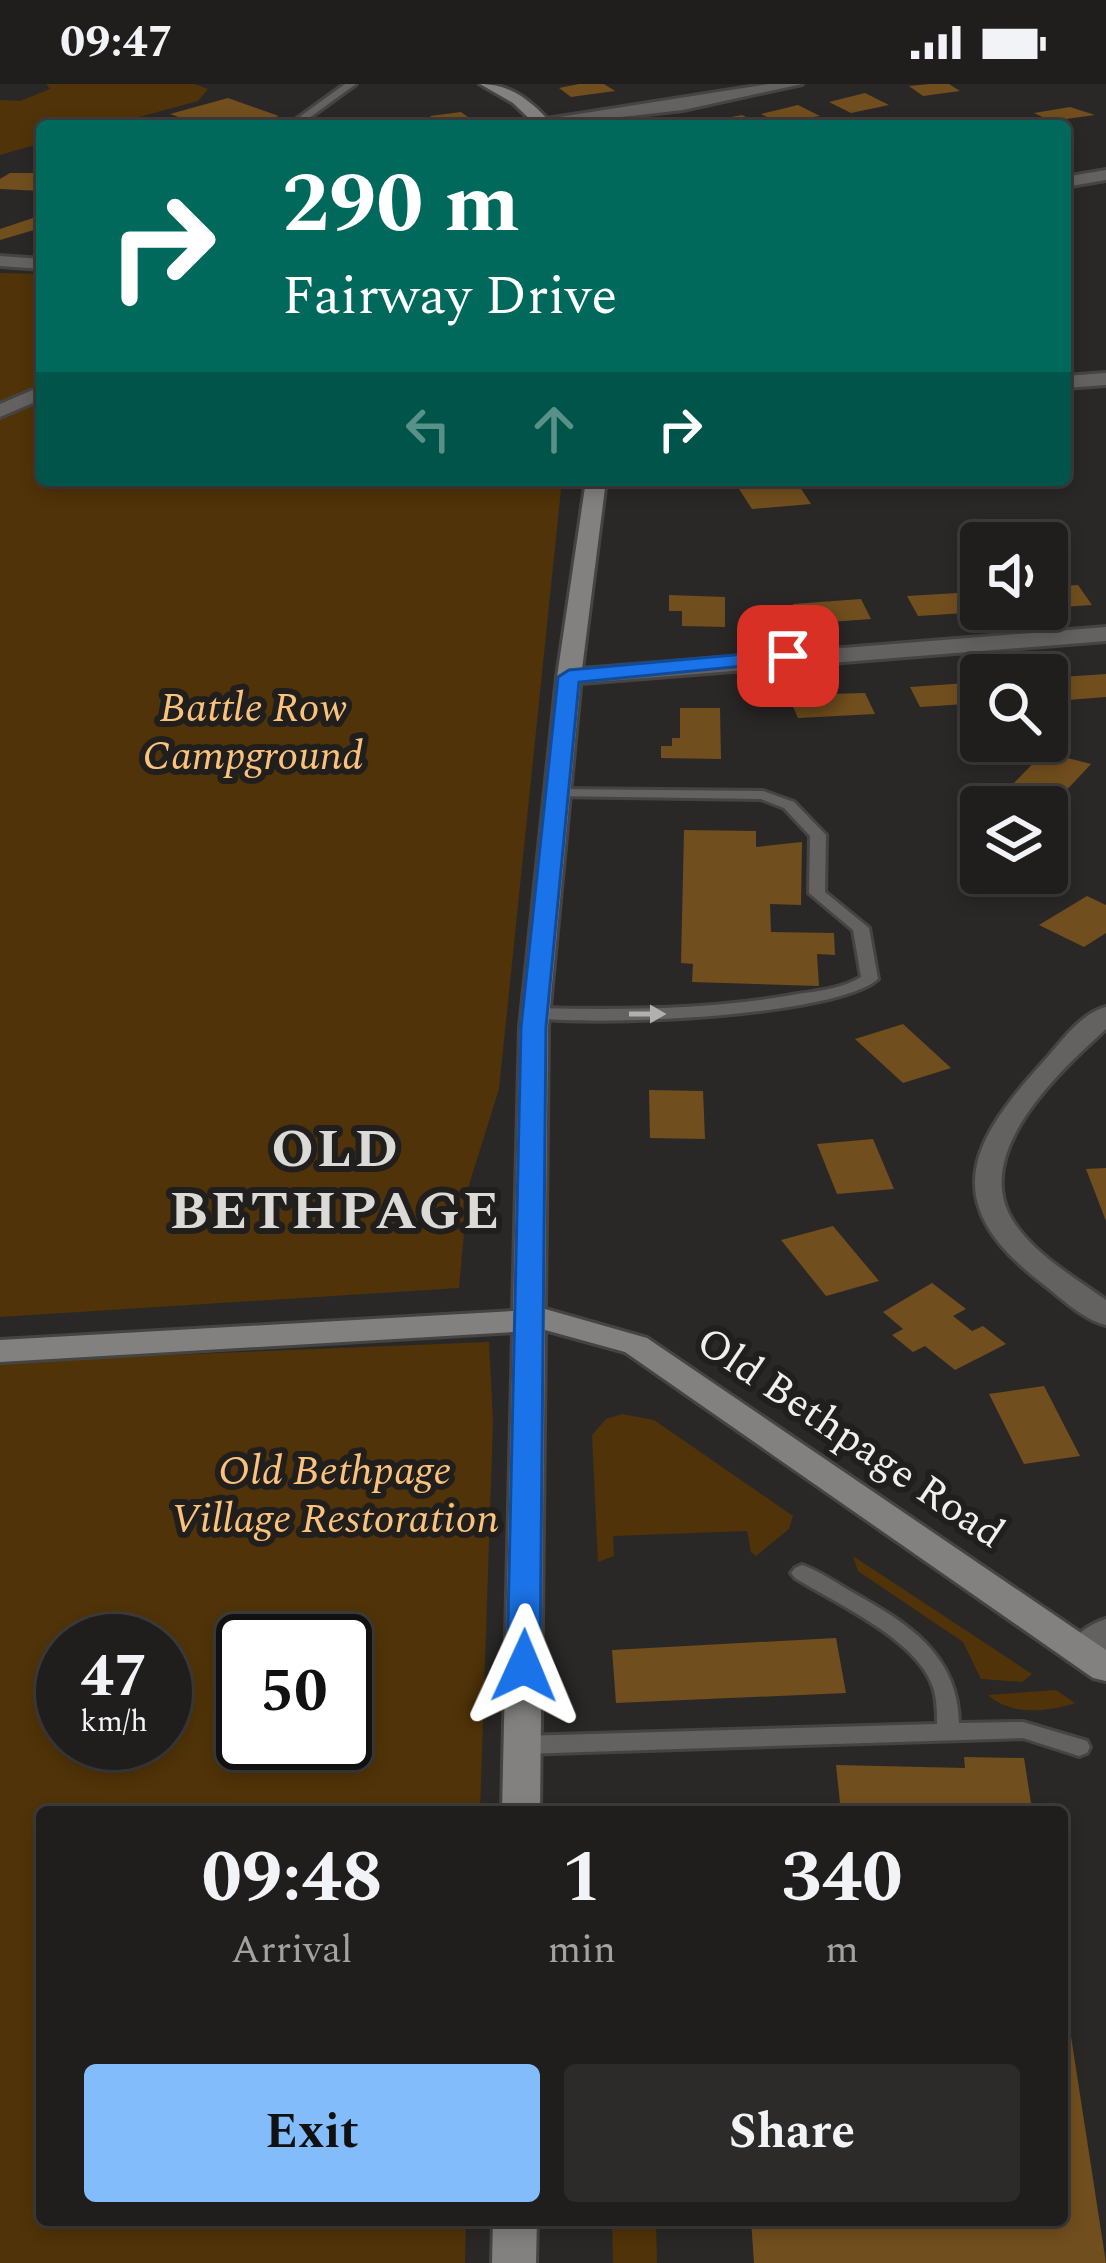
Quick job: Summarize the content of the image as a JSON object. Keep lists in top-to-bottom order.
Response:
{
  "streets": {
    "main road": ["Old Bethpage Road"]
  },
  "districts": ["OLD BETHPAGE"],
  "parks": ["Battle Row Campground", "Old Bethpage Village Restoration"],
  "page": {
    "status": "09:47",
    "turn": ["290 m", "Fairway Drive"],
    "speed": "47 km/h",
    "limit": "50",
    "eta": [
      "09:48",
      "Arrival",
      "1",
      "min",
      "340",
      "m"
    ],
    "buttons": ["Exit", "Share"]
  }
}
